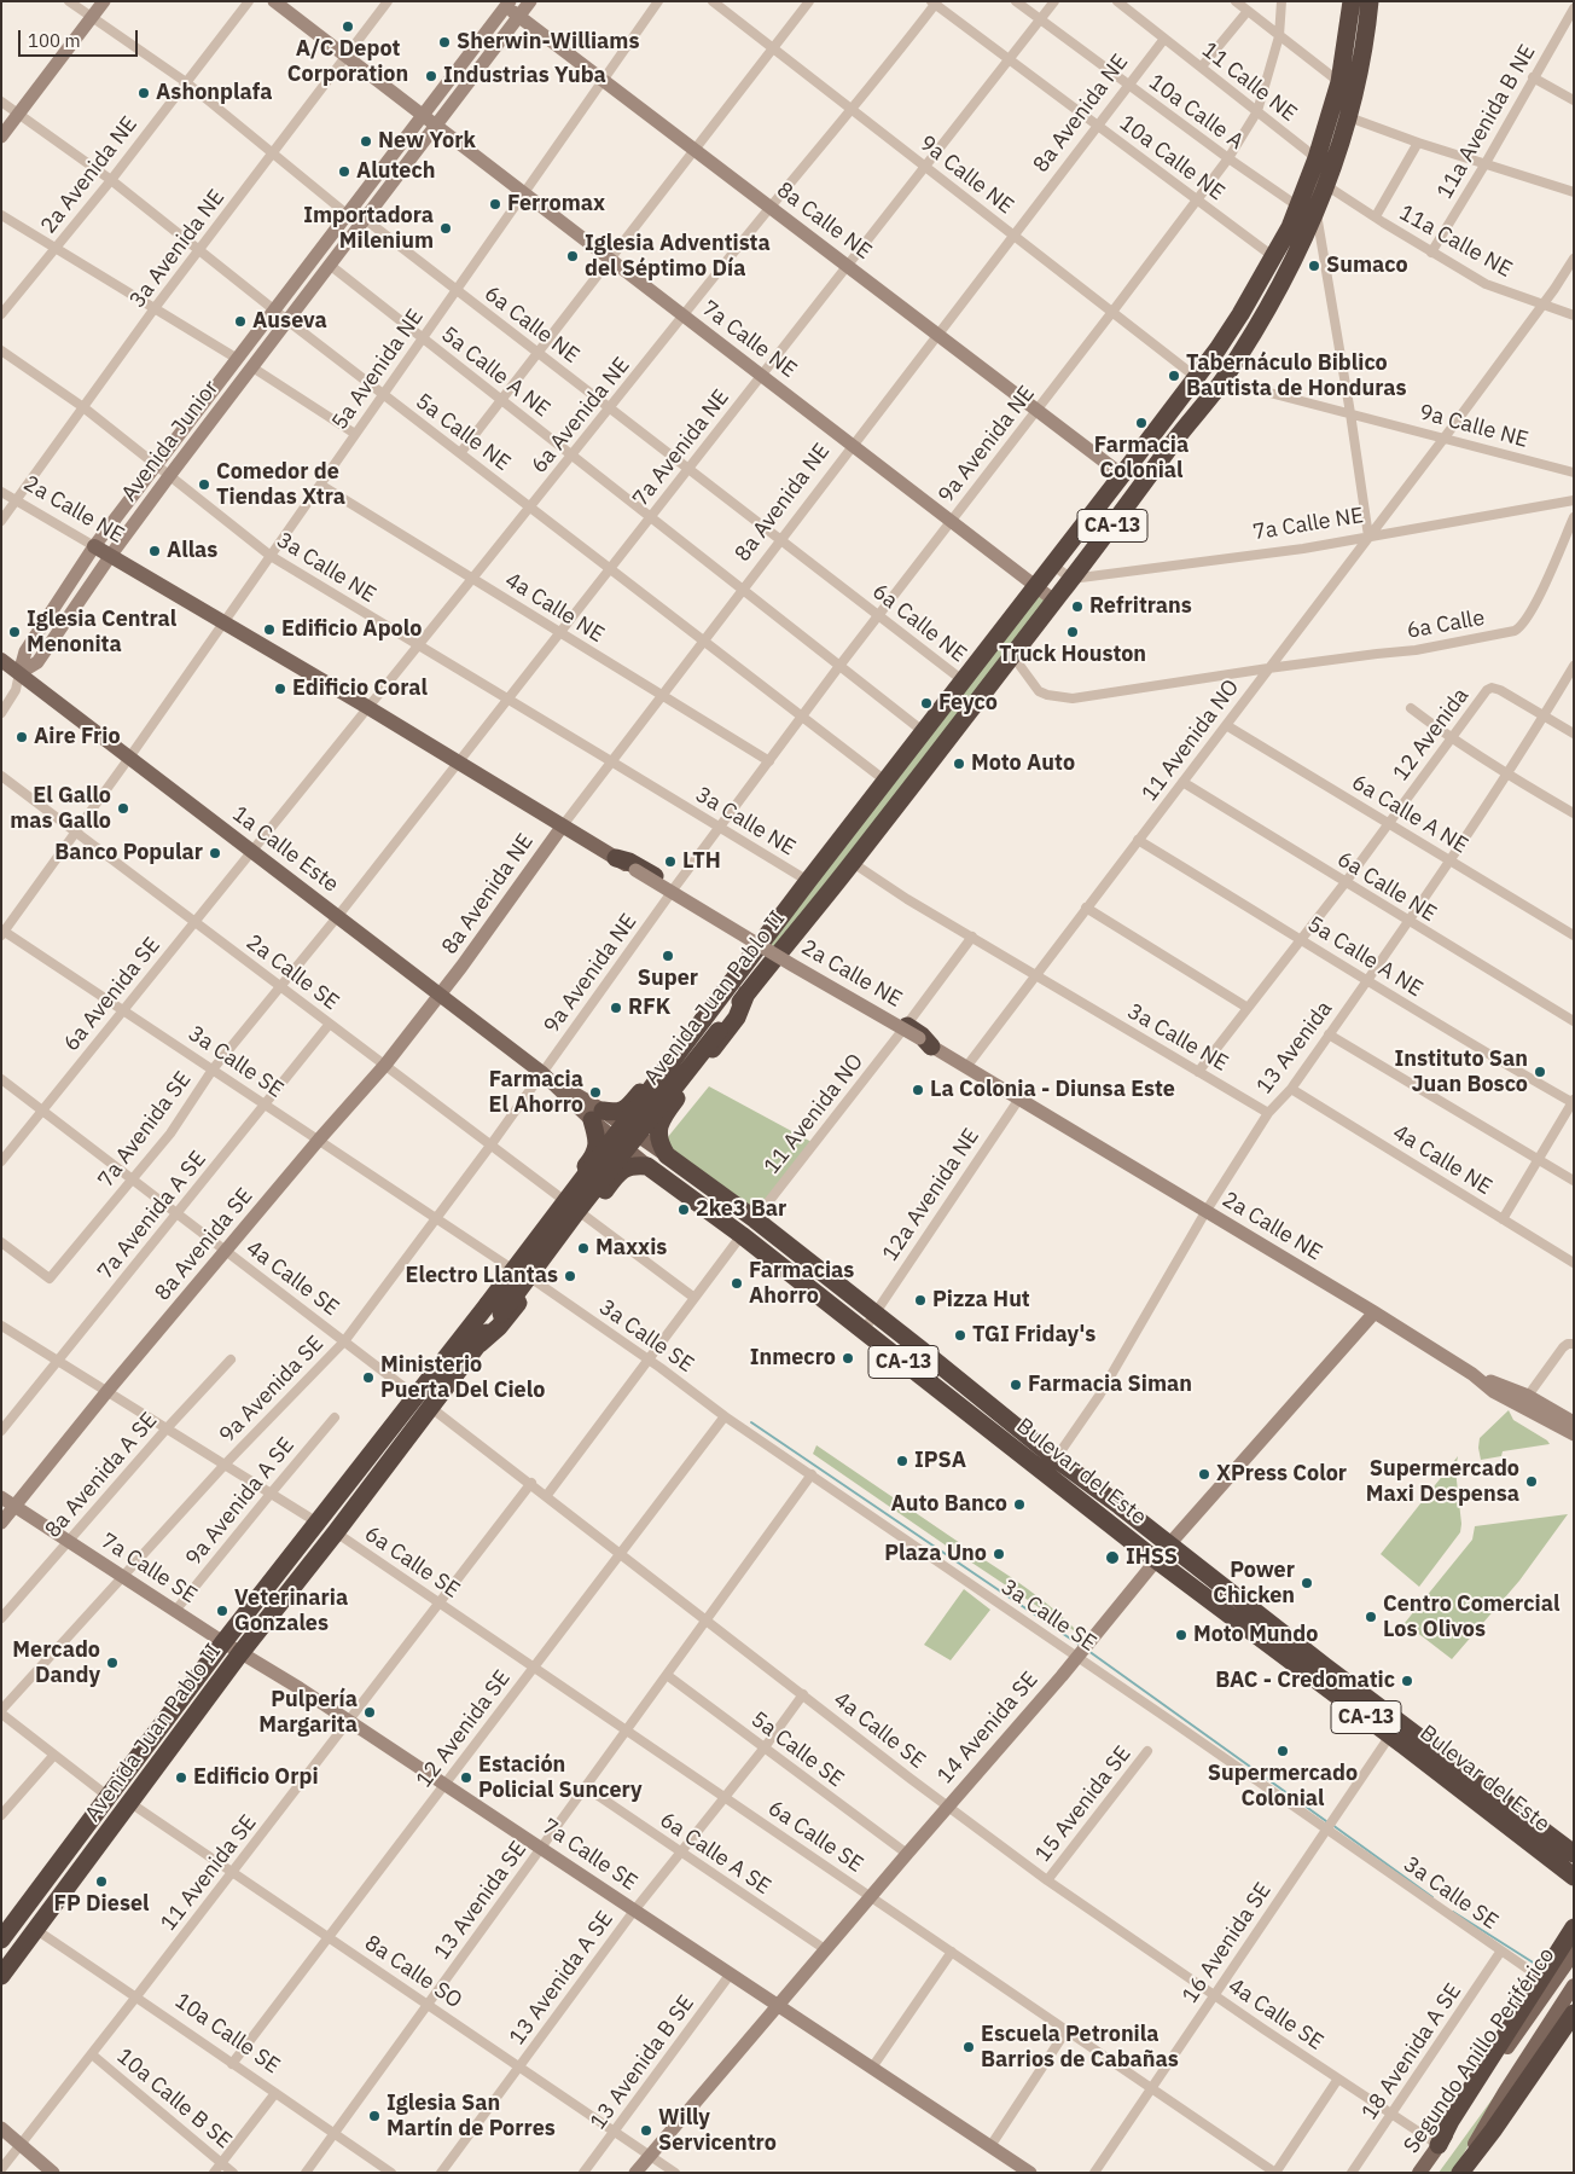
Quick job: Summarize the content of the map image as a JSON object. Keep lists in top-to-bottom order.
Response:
{
  "streets": {
    "highway": ["CA-13", "Avenida Juan Pablo II", "Bulevar del Este"],
    "main road": [
      "8a Avenida NE",
      "8a Calle NE",
      "7a Calle NE",
      "Avenida Junior",
      "2a Calle NE",
      "1a Calle Este",
      "8a Avenida SE",
      "7a Calle SE",
      "14 Avenida SE",
      "Segundo Anillo Periférico"
    ],
    "street": [
      "11 Calle NE",
      "10a Calle A",
      "11a Avenida B NE",
      "10a Calle NE",
      "2a Avenida NE",
      "9a Calle NE",
      "11a Calle NE",
      "3a Avenida NE",
      "6a Calle NE",
      "5a Avenida NE",
      "5a Calle A NE",
      "6a Avenida NE",
      "5a Calle NE",
      "9a Avenida NE",
      "7a Avenida NE",
      "3a Calle NE",
      "4a Calle NE",
      "6a Calle",
      "12 Avenida",
      "11 Avenida NO",
      "6a Calle A NE",
      "2a Calle SE",
      "6a Avenida SE",
      "13 Avenida",
      "3a Calle SE",
      "7a Avenida SE",
      "12a Avenida NE",
      "7a Avenida A SE",
      "4a Calle SE",
      "9a Avenida SE",
      "8a Avenida A SE",
      "9a Avenida A SE",
      "6a Calle SE",
      "12 Avenida SE",
      "5a Calle SE",
      "15 Avenida SE",
      "6a Calle A SE",
      "11 Avenida SE",
      "13 Avenida SE",
      "16 Avenida SE",
      "8a Calle SO",
      "13 Avenida A SE",
      "10a Calle SE",
      "18 Avenida A SE",
      "13 Avenida B SE",
      "10a Calle B SE"
    ]
  },
  "crossings": [
    ["11 Calle NE", "8a Avenida NE"],
    ["11 Calle NE", "9a Avenida NE"],
    ["11 Calle NE", "Avenida Juan Pablo II"],
    ["10a Calle A", "8a Avenida NE"],
    ["10a Calle A", "9a Avenida NE"],
    ["10a Calle A", "7a Avenida NE"],
    ["10a Calle A", "Avenida Juan Pablo II"],
    ["8a Avenida NE", "10a Calle NE"],
    ["8a Avenida NE", "9a Calle NE"],
    ["8a Avenida NE", "8a Calle NE"],
    ["8a Avenida NE", "6a Calle NE"],
    ["8a Avenida NE", "7a Calle NE"],
    ["8a Avenida NE", "5a Calle A NE"],
    ["8a Avenida NE", "5a Calle NE"],
    ["8a Avenida NE", "2a Calle NE"],
    ["8a Avenida NE", "3a Calle NE"],
    ["8a Avenida NE", "4a Calle NE"],
    ["8a Avenida NE", "1a Calle Este"],
    ["8a Avenida NE", "8a Avenida SE"],
    ["11a Avenida B NE", "11a Calle NE"],
    ["10a Calle NE", "6a Avenida NE"],
    ["10a Calle NE", "9a Avenida NE"],
    ["10a Calle NE", "7a Avenida NE"],
    ["10a Calle NE", "Avenida Juan Pablo II"],
    ["2a Avenida NE", "5a Calle NE"],
    ["9a Calle NE", "6a Avenida NE"],
    ["9a Calle NE", "9a Avenida NE"],
    ["9a Calle NE", "7a Avenida NE"],
    ["9a Calle NE", "11 Avenida NO"],
    ["9a Calle NE", "Avenida Juan Pablo II"],
    ["8a Calle NE", "5a Avenida NE"],
    ["8a Calle NE", "6a Avenida NE"],
    ["8a Calle NE", "Avenida Junior"],
    ["8a Calle NE", "9a Avenida NE"],
    ["8a Calle NE", "7a Avenida NE"],
    ["8a Calle NE", "Avenida Juan Pablo II"],
    ["11a Calle NE", "11 Avenida NO"],
    ["11a Calle NE", "Avenida Juan Pablo II"],
    ["3a Avenida NE", "7a Calle NE"],
    ["3a Avenida NE", "5a Calle NE"],
    ["3a Avenida NE", "2a Calle NE"],
    ["3a Avenida NE", "3a Calle NE"],
    ["6a Calle NE", "5a Avenida NE"],
    ["6a Calle NE", "6a Avenida NE"],
    ["6a Calle NE", "Avenida Junior"],
    ["6a Calle NE", "9a Avenida NE"],
    ["6a Calle NE", "7a Avenida NE"],
    ["6a Calle NE", "12 Avenida"],
    ["6a Calle NE", "11 Avenida NO"],
    ["6a Calle NE", "Avenida Juan Pablo II"],
    ["6a Calle NE", "13 Avenida"],
    ["7a Calle NE", "5a Avenida NE"],
    ["7a Calle NE", "6a Avenida NE"],
    ["7a Calle NE", "Avenida Junior"],
    ["7a Calle NE", "9a Avenida NE"],
    ["7a Calle NE", "7a Avenida NE"],
    ["7a Calle NE", "11 Avenida NO"],
    ["7a Calle NE", "Avenida Juan Pablo II"],
    ["5a Avenida NE", "5a Calle A NE"],
    ["5a Avenida NE", "5a Calle NE"],
    ["5a Avenida NE", "2a Calle NE"],
    ["5a Avenida NE", "3a Calle NE"],
    ["5a Avenida NE", "4a Calle NE"],
    ["5a Avenida NE", "1a Calle Este"],
    ["5a Avenida NE", "2a Calle SE"],
    ["5a Avenida NE", "3a Calle SE"],
    ["5a Calle A NE", "6a Avenida NE"],
    ["5a Calle A NE", "Avenida Junior"],
    ["5a Calle A NE", "9a Avenida NE"],
    ["5a Calle A NE", "7a Avenida NE"],
    ["5a Calle A NE", "12 Avenida"],
    ["5a Calle A NE", "11 Avenida NO"],
    ["5a Calle A NE", "Avenida Juan Pablo II"],
    ["5a Calle A NE", "13 Avenida"],
    ["6a Avenida NE", "5a Calle NE"],
    ["6a Avenida NE", "2a Calle NE"],
    ["6a Avenida NE", "3a Calle NE"],
    ["6a Avenida NE", "4a Calle NE"],
    ["6a Avenida NE", "1a Calle Este"],
    ["6a Avenida NE", "6a Avenida SE"],
    ["5a Calle NE", "Avenida Junior"],
    ["5a Calle NE", "9a Avenida NE"],
    ["5a Calle NE", "7a Avenida NE"],
    ["5a Calle NE", "Avenida Juan Pablo II"],
    ["Avenida Junior", "2a Calle NE"],
    ["Avenida Junior", "3a Calle NE"],
    ["Avenida Junior", "1a Calle Este"],
    ["9a Avenida NE", "3a Calle NE"],
    ["9a Avenida NE", "4a Calle NE"],
    ["9a Avenida NE", "1a Calle Este"],
    ["9a Avenida NE", "9a Avenida SE"],
    ["7a Avenida NE", "2a Calle NE"],
    ["7a Avenida NE", "3a Calle NE"],
    ["7a Avenida NE", "4a Calle NE"],
    ["7a Avenida NE", "1a Calle Este"],
    ["7a Avenida NE", "7a Avenida SE"],
    ["2a Calle NE", "11 Avenida NO"],
    ["2a Calle NE", "13 Avenida"],
    ["2a Calle NE", "12a Avenida NE"],
    ["2a Calle NE", "14 Avenida SE"],
    ["3a Calle NE", "12 Avenida"],
    ["3a Calle NE", "11 Avenida NO"],
    ["3a Calle NE", "Avenida Juan Pablo II"],
    ["3a Calle NE", "13 Avenida"],
    ["4a Calle NE", "13 Avenida"],
    ["6a Calle", "11 Avenida NO"],
    ["12 Avenida", "6a Calle A NE"],
    ["12 Avenida", "13 Avenida"],
    ["11 Avenida NO", "6a Calle A NE"],
    ["11 Avenida NO", "Bulevar del Este"],
    ["6a Calle A NE", "13 Avenida"],
    ["1a Calle Este", "6a Avenida SE"],
    ["1a Calle Este", "7a Avenida SE"],
    ["1a Calle Este", "8a Avenida SE"],
    ["1a Calle Este", "9a Avenida SE"],
    ["1a Calle Este", "Bulevar del Este"],
    ["2a Calle SE", "6a Avenida SE"],
    ["2a Calle SE", "7a Avenida SE"],
    ["2a Calle SE", "7a Avenida A SE"],
    ["2a Calle SE", "8a Avenida SE"],
    ["2a Calle SE", "9a Avenida SE"],
    ["6a Avenida SE", "3a Calle SE"],
    ["6a Avenida SE", "4a Calle SE"],
    ["Avenida Juan Pablo II", "4a Calle SE"],
    ["Avenida Juan Pablo II", "6a Calle SE"],
    ["Avenida Juan Pablo II", "7a Calle SE"],
    ["Avenida Juan Pablo II", "8a Calle SO"],
    ["Avenida Juan Pablo II", "10a Calle SE"],
    ["13 Avenida", "Bulevar del Este"],
    ["3a Calle SE", "7a Avenida SE"],
    ["3a Calle SE", "7a Avenida A SE"],
    ["3a Calle SE", "8a Avenida SE"],
    ["3a Calle SE", "9a Avenida SE"],
    ["3a Calle SE", "14 Avenida SE"],
    ["3a Calle SE", "12 Avenida SE"],
    ["3a Calle SE", "13 Avenida SE"],
    ["3a Calle SE", "16 Avenida SE"],
    ["3a Calle SE", "18 Avenida A SE"],
    ["7a Avenida SE", "4a Calle SE"],
    ["12a Avenida NE", "Bulevar del Este"],
    ["7a Avenida A SE", "4a Calle SE"],
    ["8a Avenida SE", "4a Calle SE"],
    ["8a Avenida SE", "7a Calle SE"],
    ["4a Calle SE", "9a Avenida SE"],
    ["4a Calle SE", "14 Avenida SE"],
    ["4a Calle SE", "12 Avenida SE"],
    ["4a Calle SE", "15 Avenida SE"],
    ["4a Calle SE", "11 Avenida SE"],
    ["4a Calle SE", "13 Avenida SE"],
    ["4a Calle SE", "16 Avenida SE"],
    ["4a Calle SE", "13 Avenida A SE"],
    ["4a Calle SE", "Segundo Anillo Periférico"],
    ["4a Calle SE", "18 Avenida A SE"],
    ["9a Avenida SE", "7a Calle SE"],
    ["Bulevar del Este", "14 Avenida SE"],
    ["Bulevar del Este", "16 Avenida SE"],
    ["8a Avenida A SE", "7a Calle SE"],
    ["9a Avenida A SE", "7a Calle SE"],
    ["6a Calle SE", "14 Avenida SE"],
    ["6a Calle SE", "12 Avenida SE"],
    ["6a Calle SE", "11 Avenida SE"],
    ["6a Calle SE", "13 Avenida SE"],
    ["6a Calle SE", "16 Avenida SE"],
    ["6a Calle SE", "13 Avenida A SE"],
    ["7a Calle SE", "14 Avenida SE"],
    ["7a Calle SE", "12 Avenida SE"],
    ["7a Calle SE", "11 Avenida SE"],
    ["7a Calle SE", "13 Avenida SE"],
    ["7a Calle SE", "13 Avenida A SE"],
    ["7a Calle SE", "13 Avenida B SE"],
    ["14 Avenida SE", "5a Calle SE"],
    ["14 Avenida SE", "6a Calle A SE"],
    ["14 Avenida SE", "8a Calle SO"],
    ["12 Avenida SE", "8a Calle SO"],
    ["12 Avenida SE", "10a Calle SE"],
    ["5a Calle SE", "13 Avenida SE"],
    ["5a Calle SE", "13 Avenida A SE"],
    ["6a Calle A SE", "13 Avenida SE"],
    ["6a Calle A SE", "13 Avenida A SE"],
    ["11 Avenida SE", "8a Calle SO"],
    ["11 Avenida SE", "10a Calle SE"],
    ["11 Avenida SE", "10a Calle B SE"],
    ["13 Avenida SE", "8a Calle SO"],
    ["13 Avenida SE", "10a Calle SE"],
    ["8a Calle SO", "13 Avenida A SE"],
    ["8a Calle SO", "13 Avenida B SE"]
  ],
  "places": [
    "A/C Depot Corporation",
    "Sherwin-Williams",
    "Industrias Yuba",
    "Ashonplafa",
    "New York",
    "Alutech",
    "Ferromax",
    "Importadora Milenium",
    "Iglesia Adventista del Séptimo Día",
    "Sumaco",
    "Auseva",
    "Tabernáculo Biblico Bautista de Honduras",
    "Farmacia Colonial",
    "Comedor de Tiendas Xtra",
    "Allas",
    "Refritrans",
    "Edificio Apolo",
    "Iglesia Central Menonita",
    "Truck Houston",
    "Edificio Coral",
    "Feyco",
    "Aire Frio",
    "Moto Auto",
    "El Gallo mas Gallo",
    "Banco Popular",
    "LTH",
    "Super",
    "RFK",
    "Instituto San Juan Bosco",
    "La Colonia - Diunsa Este",
    "Farmacia El Ahorro",
    "2ke3 Bar",
    "Maxxis",
    "Electro Llantas",
    "Farmacias Ahorro",
    "Pizza Hut",
    "TGI Friday's",
    "Inmecro",
    "Ministerio Puerta Del Cielo",
    "Farmacia Siman",
    "IPSA",
    "XPress Color",
    "Supermercado Maxi Despensa",
    "Auto Banco",
    "Plaza Uno",
    "IHSS",
    "Power Chicken",
    "Veterinaria Gonzales",
    "Centro Comercial Los Olivos",
    "Moto Mundo",
    "Mercado Dandy",
    "BAC - Credomatic",
    "Pulpería Margarita",
    "Supermercado Colonial",
    "Edificio Orpi",
    "Estación Policial Suncery",
    "FP Diesel",
    "Escuela Petronila Barrios de Cabañas",
    "Iglesia San Martín de Porres",
    "Willy Servicentro"
  ],
  "scale_bar": "100 m"
}
